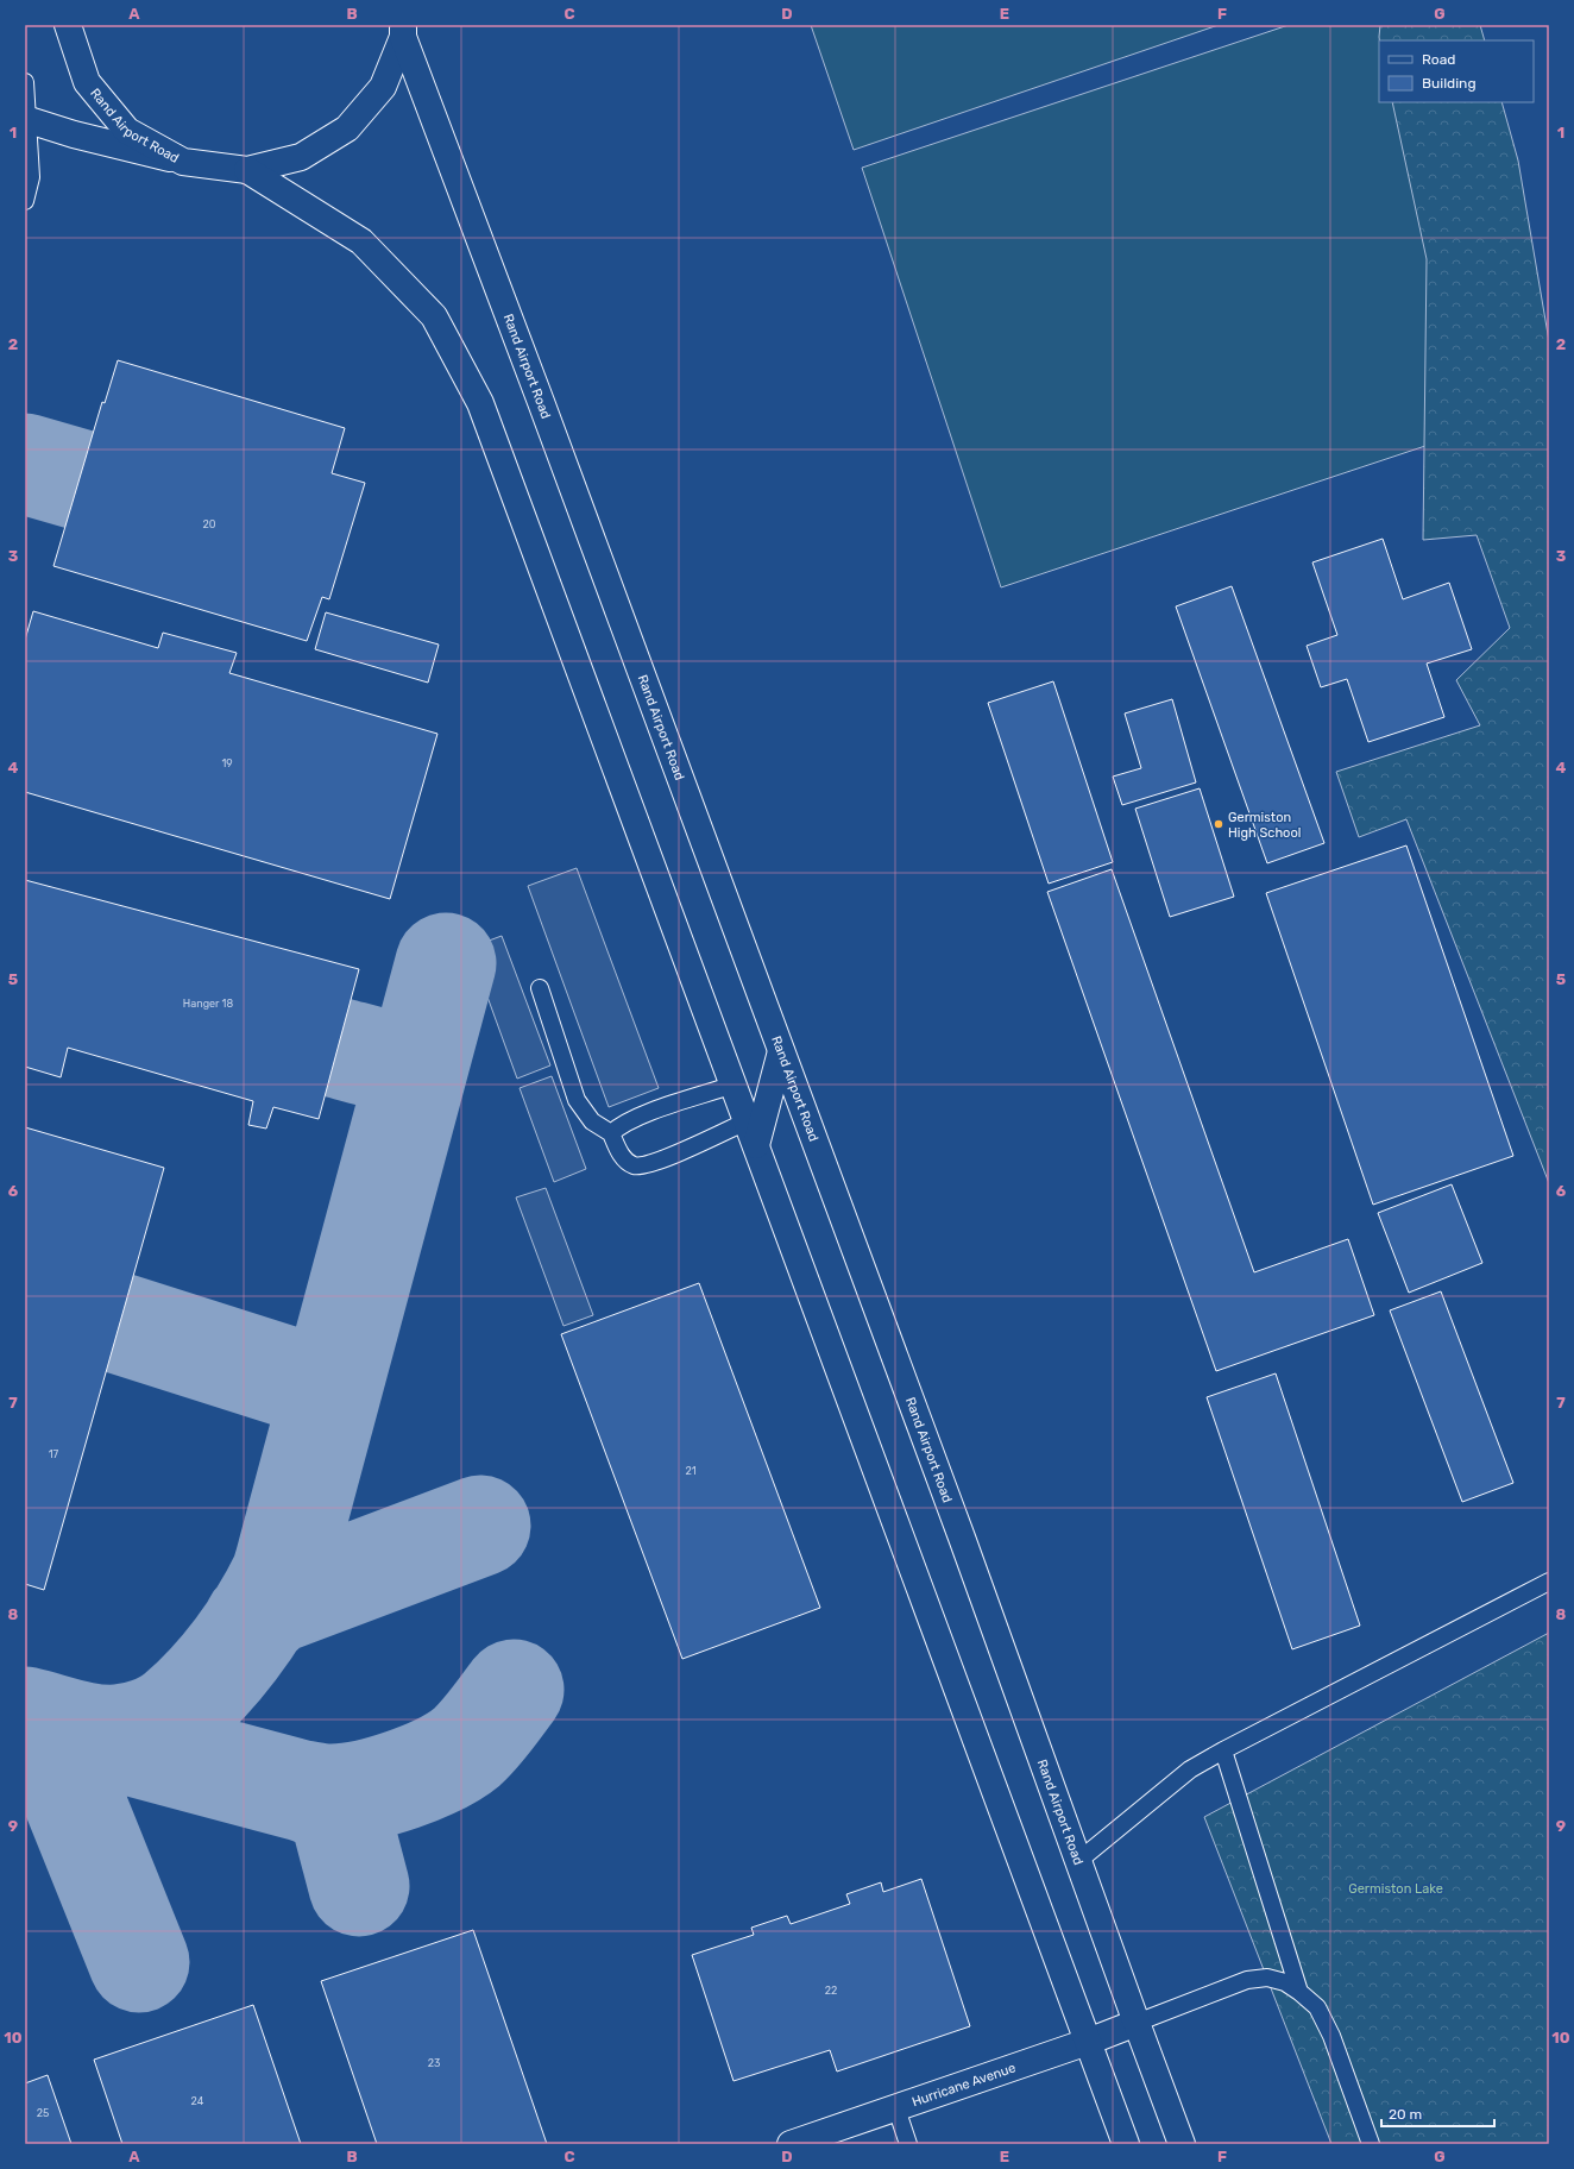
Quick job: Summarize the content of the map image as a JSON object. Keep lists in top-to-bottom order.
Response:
{
  "streets": {
    "street": ["Rand Airport Road", "Hurricane Avenue"]
  },
  "crossings": [
    ["Rand Airport Road", "Hurricane Avenue"]
  ],
  "parks": ["Germiston Lake"],
  "places": ["Germiston High School"],
  "house_numbers": [
    "20",
    "19",
    "Hanger 18",
    "17",
    "21",
    "22",
    "23",
    "24",
    "25"
  ],
  "legend": ["Road", "Building"],
  "scale_bar": "20 m",
  "grid": {
    "columns": [
      "A",
      "B",
      "C",
      "D",
      "E",
      "F",
      "G"
    ],
    "rows": [
      "1",
      "2",
      "3",
      "4",
      "5",
      "6",
      "7",
      "8",
      "9",
      "10"
    ]
  }
}
